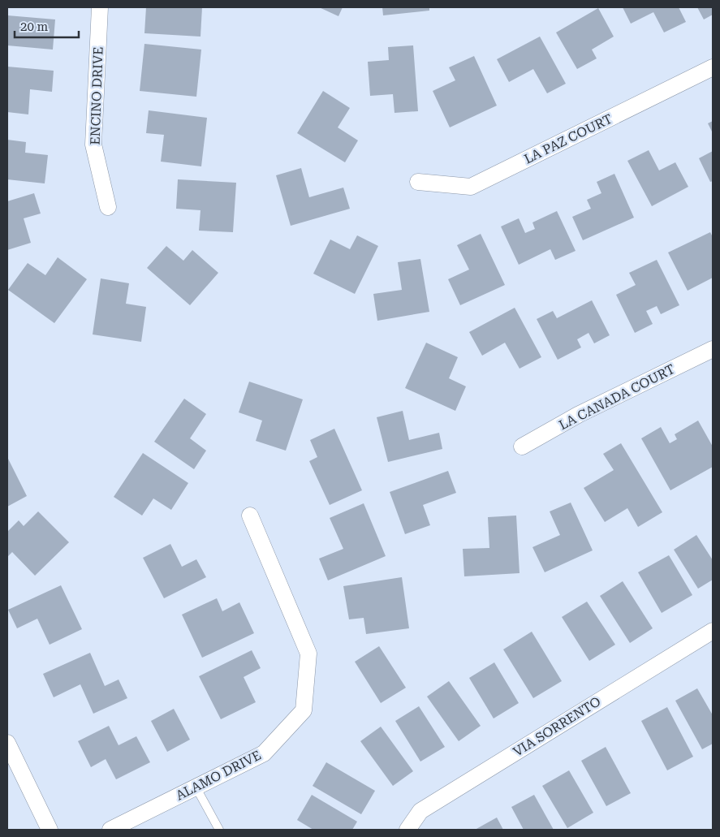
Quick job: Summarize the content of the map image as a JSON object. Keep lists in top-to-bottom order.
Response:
{
  "streets": {
    "street": [
      "ENCINO DRIVE",
      "LA PAZ COURT",
      "LA CANADA COURT",
      "VIA SORRENTO",
      "ALAMO DRIVE"
    ]
  },
  "scale_bar": "20 m"
}
